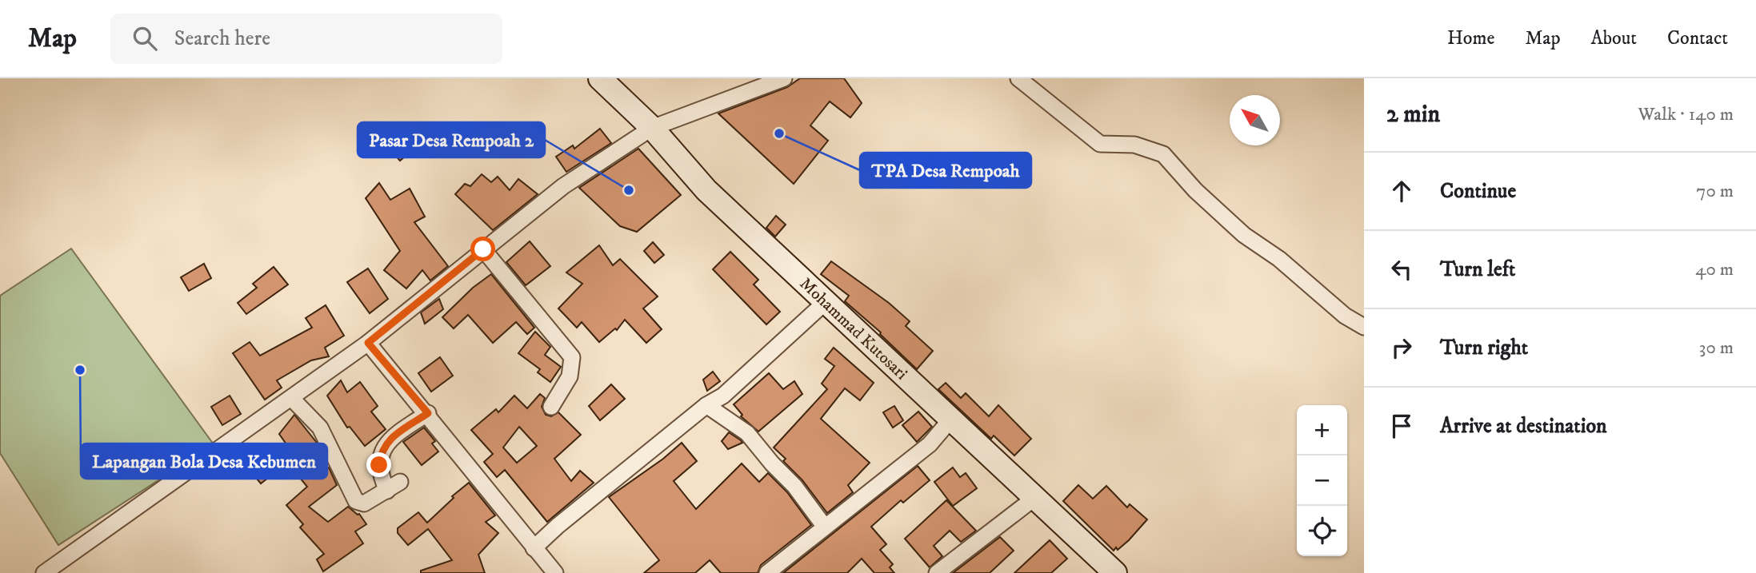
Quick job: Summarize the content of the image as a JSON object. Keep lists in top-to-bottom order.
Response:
{
  "streets": {
    "street": ["Mohammad Kutosari"]
  },
  "places": ["TPA Desa Rempoah", "Pasar Desa Rempoah 2", "Lapangan Bola Desa Kebumen"],
  "north": "top left",
  "page": {
    "header": "Map",
    "search": "Search here",
    "nav": [
      "Home",
      "Map",
      "About",
      "Contact"
    ],
    "heading": ["2 min", "Walk · 140 m"],
    "list": [
      ["Continue", "70 m"],
      ["Turn left", "40 m"],
      ["Turn right", "30 m"],
      "Arrive at destination"
    ],
    "map_buttons": ["+", "−"]
  }
}
